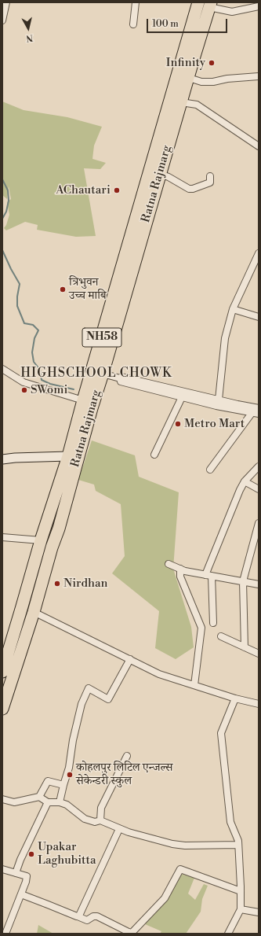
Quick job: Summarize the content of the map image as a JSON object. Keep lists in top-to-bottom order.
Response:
{
  "streets": {
    "highway": ["Ratna Rajmarg", "NH58"]
  },
  "districts": ["HIGHSCHOOL CHOWK"],
  "places": [
    "Infinity",
    "AChautari",
    "त्रिभुवन उच्च माबि",
    "SWomi",
    "Metro Mart",
    "Nirdhan",
    "कोहलपुर लिटिल एन्जल्स सेकेन्डरी स्कुल",
    "Upakar Laghubitta"
  ],
  "scale_bar": "100 m",
  "north": "bottom"
}
